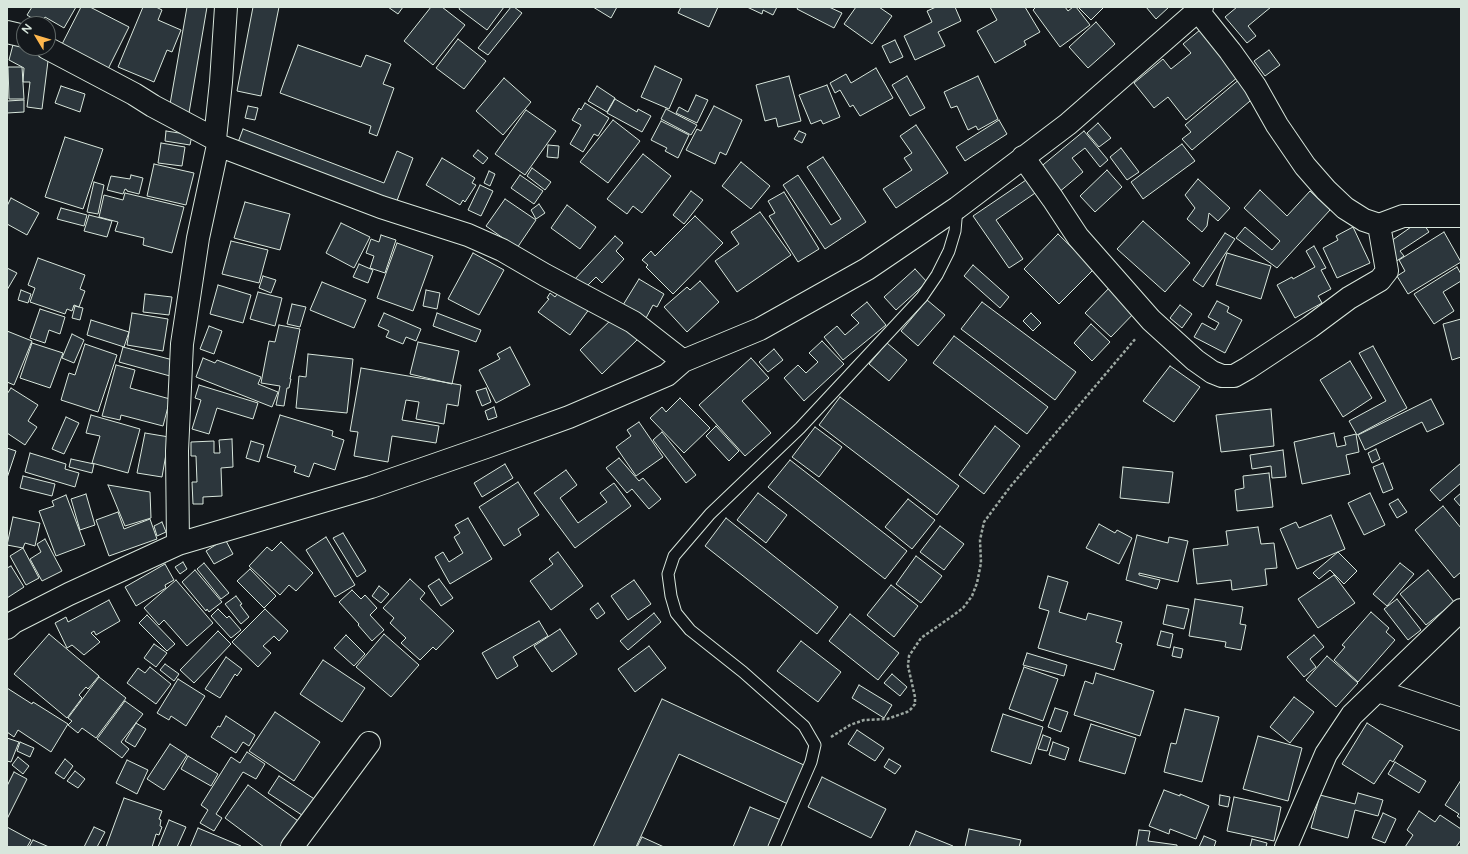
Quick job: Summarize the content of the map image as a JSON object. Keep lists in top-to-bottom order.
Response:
{
  "north": "top left"
}
